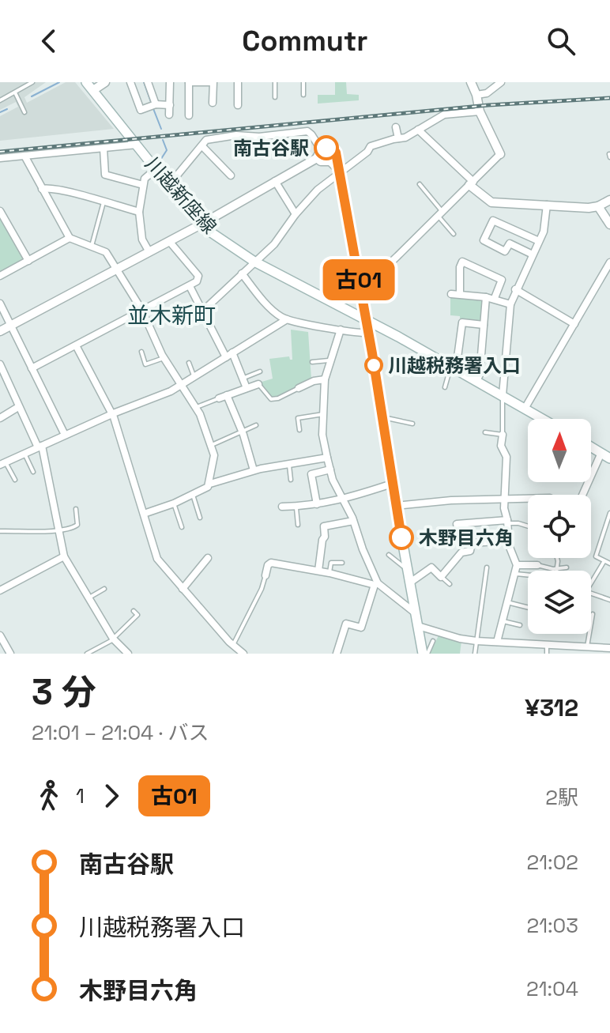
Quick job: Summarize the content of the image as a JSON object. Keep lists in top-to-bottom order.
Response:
{
  "streets": {
    "main road": ["川越新座線"]
  },
  "districts": ["並木新町"],
  "places": ["南古谷駅", "川越税務署入口", "木野目六角"],
  "lines": ["bus line 古01"],
  "north": "top",
  "page": {
    "header": "Commutr",
    "on_map": "古01",
    "heading": ["3 分", "21:01 – 21:04 · バス", "¥312"],
    "legs": ["1", "古01", "2駅"],
    "list": [
      {
        "name": "南古谷駅",
        "value": "21:02"
      },
      {
        "name": "川越税務署入口",
        "value": "21:03"
      },
      {
        "name": "木野目六角",
        "value": "21:04"
      }
    ]
  }
}
